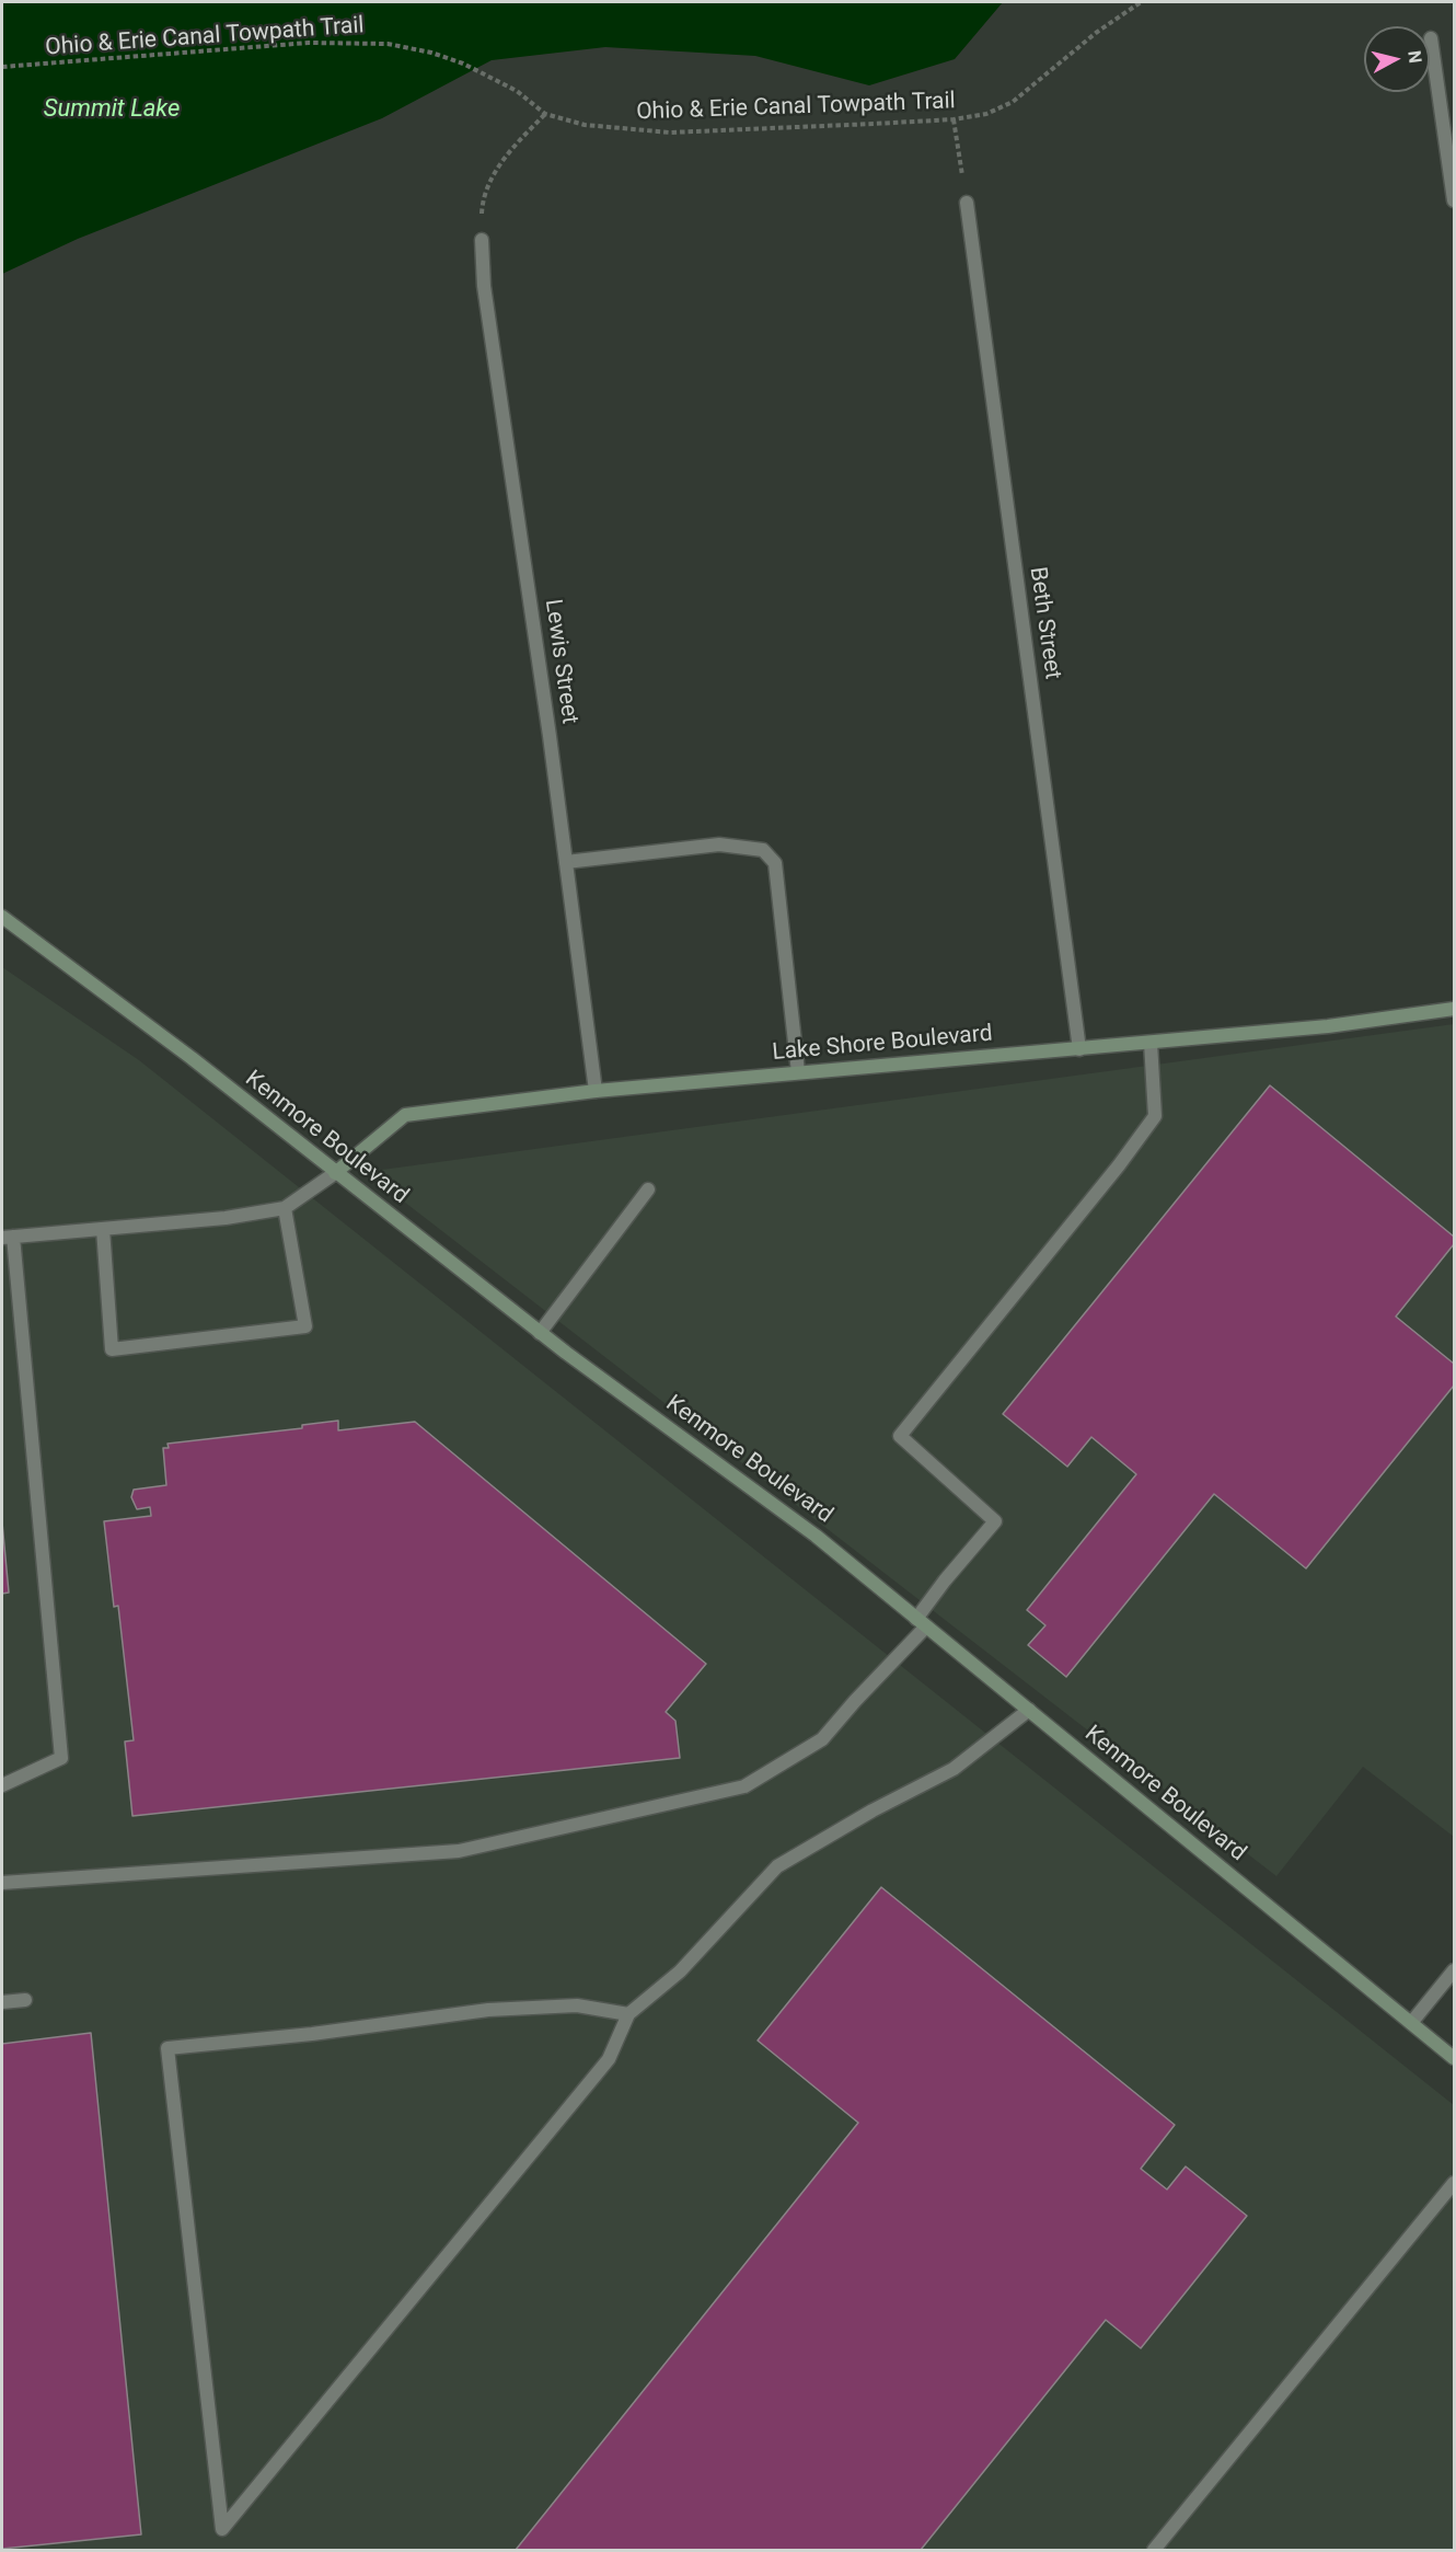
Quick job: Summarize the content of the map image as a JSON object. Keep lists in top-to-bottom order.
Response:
{
  "streets": {
    "main road": ["Lake Shore Boulevard", "Kenmore Boulevard"],
    "street": ["Beth Street", "Lewis Street"],
    "path": ["Ohio & Erie Canal Towpath Trail"]
  },
  "crossings": [
    ["Beth Street", "Lake Shore Boulevard"],
    ["Lewis Street", "Lake Shore Boulevard"],
    ["Lake Shore Boulevard", "Kenmore Boulevard"]
  ],
  "water": ["Summit Lake"],
  "north": "right"
}
